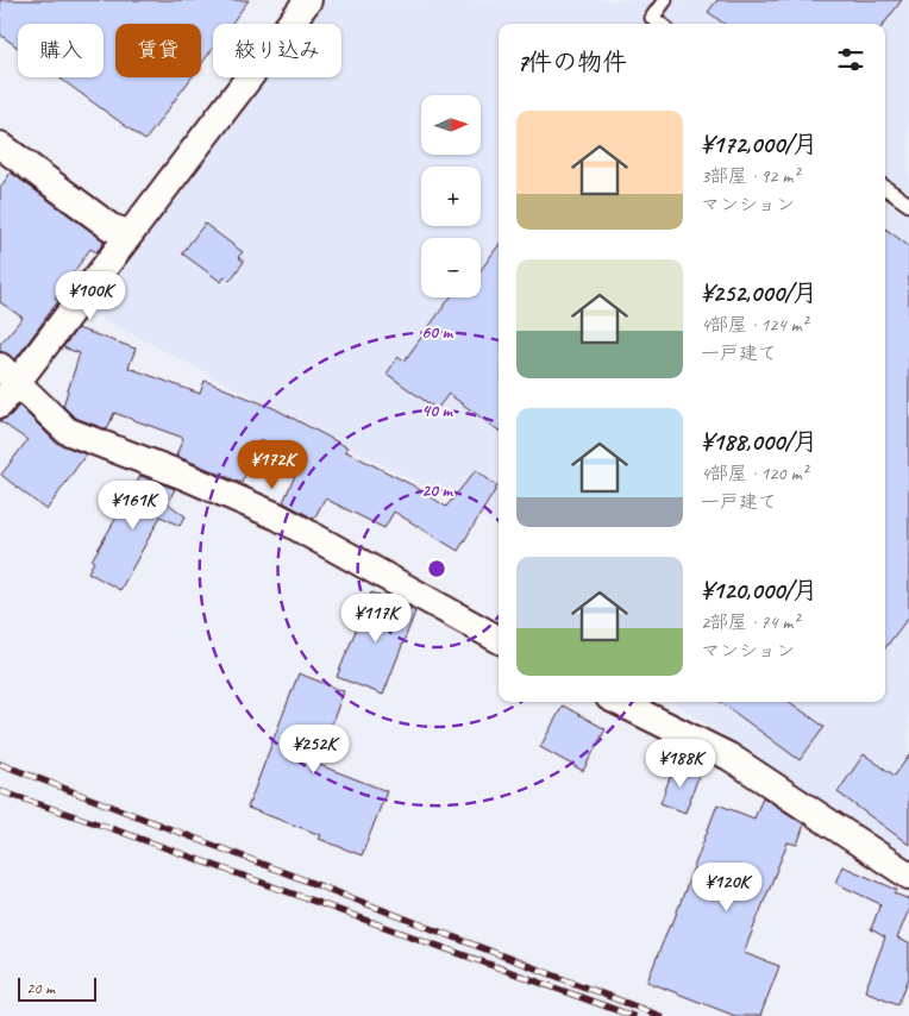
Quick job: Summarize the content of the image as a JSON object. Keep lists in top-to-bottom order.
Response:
{
  "scale_bar": "20 m",
  "north": "right",
  "page": {
    "chip": ["購入", "賃貸", "絞り込み"],
    "heading": "7件の物件",
    "map_buttons": ["+", "−"],
    "list": [
      {
        "name": "¥172,000/月",
        "note": "3部屋 · 92 m² · マンション"
      },
      {
        "name": "¥252,000/月",
        "note": "4部屋 · 124 m² · 一戸建て"
      },
      {
        "name": "¥188,000/月",
        "note": "4部屋 · 120 m² · 一戸建て"
      },
      {
        "name": "¥120,000/月",
        "note": "2部屋 · 74 m² · マンション"
      }
    ],
    "price": [
      "¥100K",
      "¥172K",
      "¥161K",
      "¥117K",
      "¥252K",
      "¥188K",
      "¥120K"
    ],
    "scale": "20 m"
  },
  "rings": ["60 m", "40 m", "20 m"]
}
